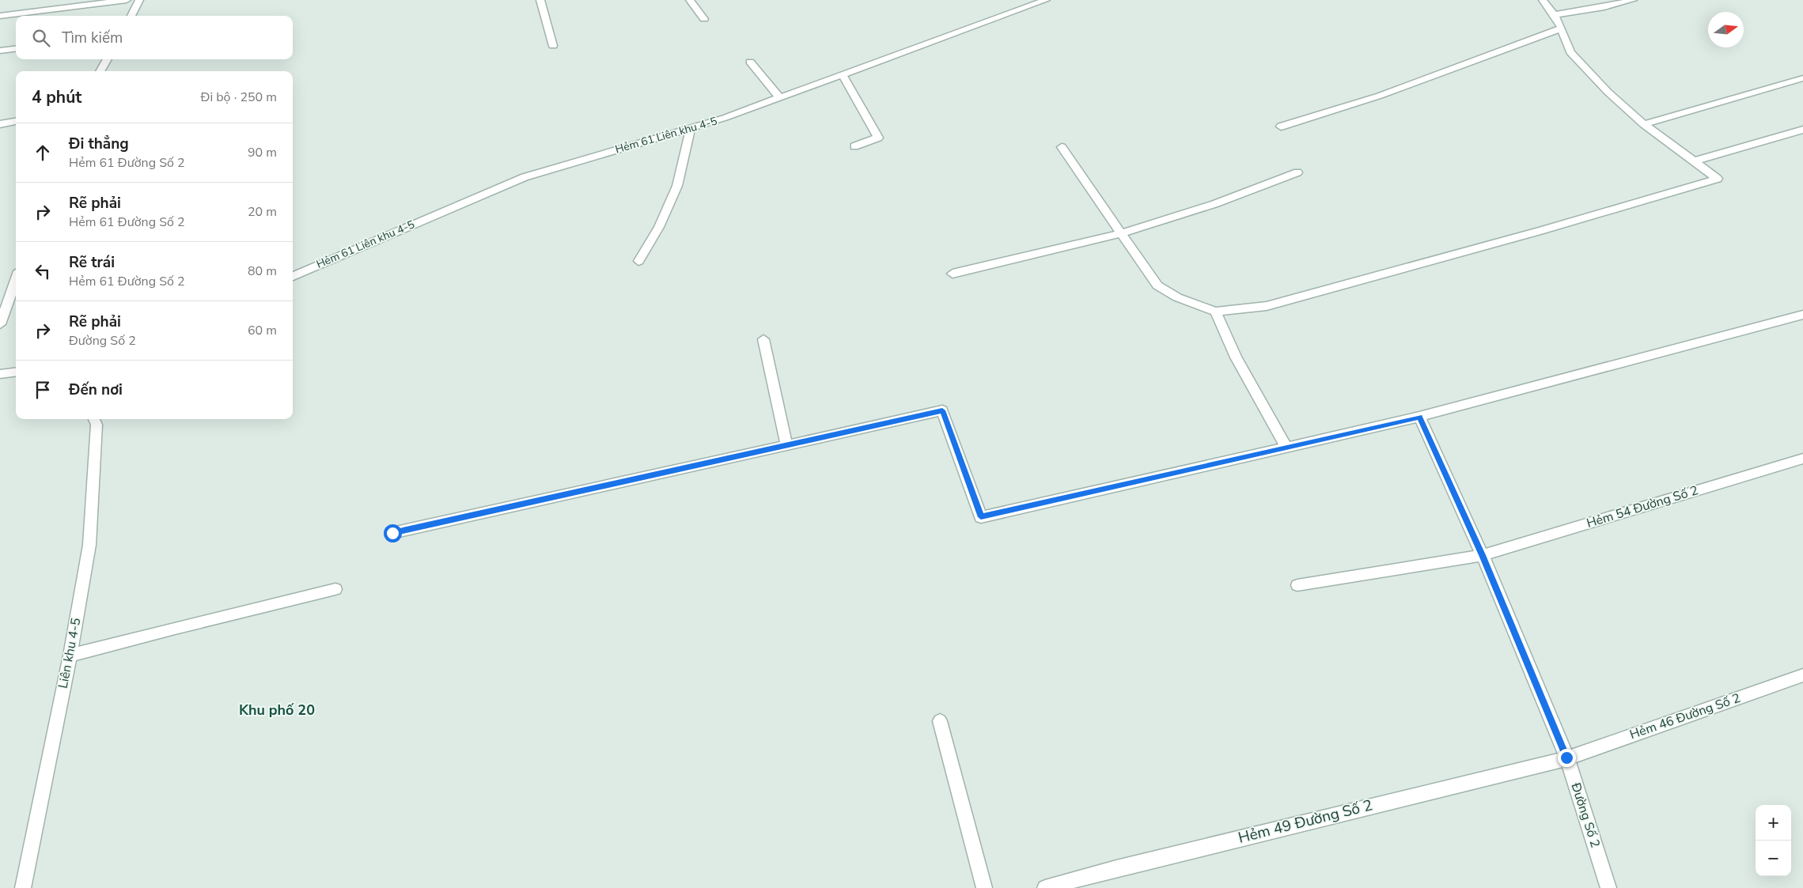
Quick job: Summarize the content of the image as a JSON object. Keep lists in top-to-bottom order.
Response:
{
  "streets": {
    "street": [
      "Hẻm 61 Liên khu 4-5",
      "Hẻm 54 Đường Số 2",
      "Liên khu 4-5",
      "Hẻm 46 Đường Số 2",
      "Đường Số 2",
      "Hẻm 49 Đường Số 2"
    ]
  },
  "crossings": [
    ["Hẻm 54 Đường Số 2", "Đường Số 2"],
    ["Hẻm 46 Đường Số 2", "Đường Số 2"],
    ["Hẻm 46 Đường Số 2", "Hẻm 49 Đường Số 2"],
    ["Đường Số 2", "Hẻm 49 Đường Số 2"]
  ],
  "districts": ["Khu phố 20"],
  "north": "right",
  "page": {
    "search": "Tìm kiếm",
    "heading": ["4 phút", "Đi bộ · 250 m"],
    "list": [
      ["Đi thẳng", "Hẻm 61 Đường Số 2", "90 m"],
      ["Rẽ phải", "Hẻm 61 Đường Số 2", "20 m"],
      ["Rẽ trái", "Hẻm 61 Đường Số 2", "80 m"],
      ["Rẽ phải", "Đường Số 2", "60 m"],
      "Đến nơi"
    ],
    "map_buttons": ["+", "−"]
  }
}
